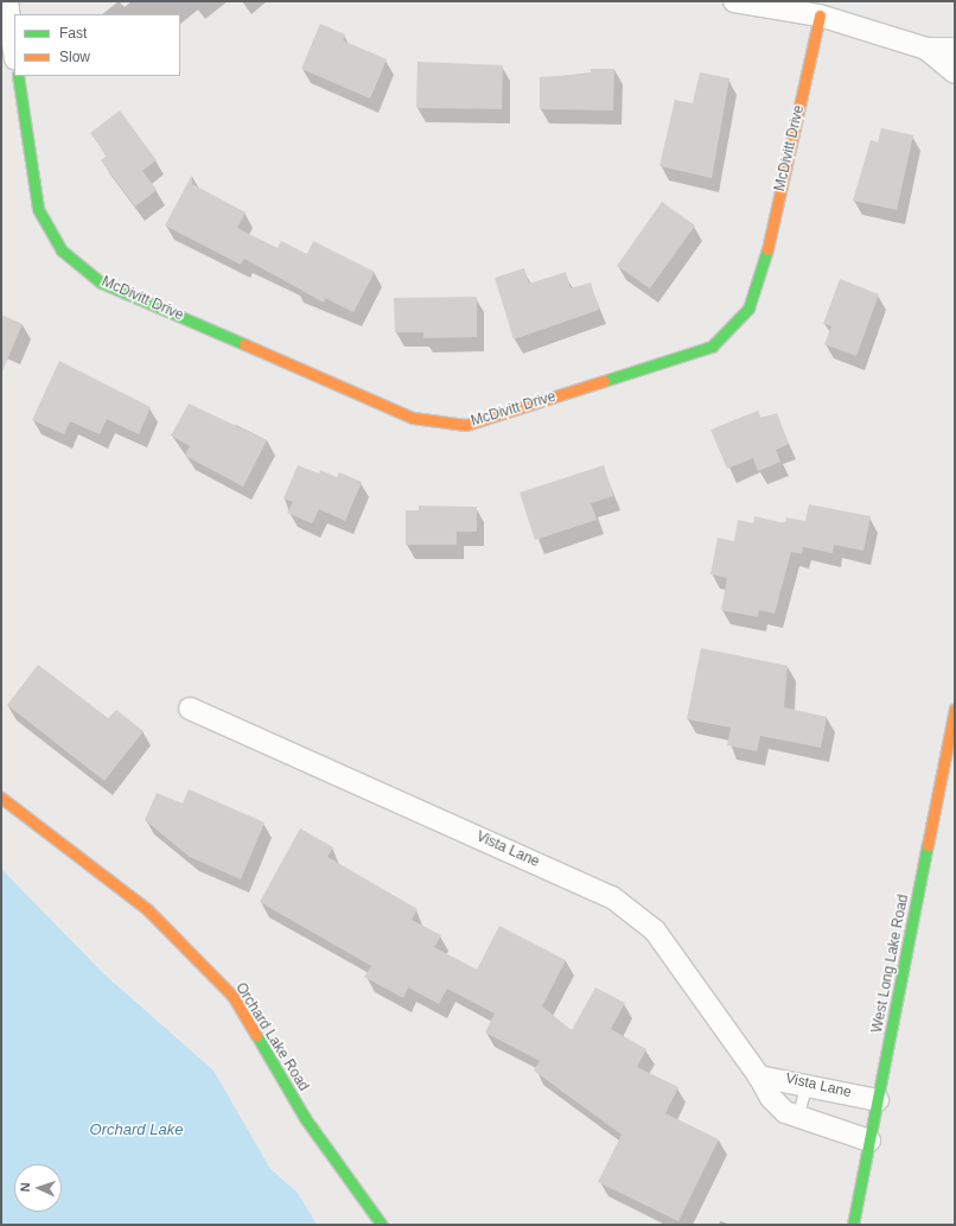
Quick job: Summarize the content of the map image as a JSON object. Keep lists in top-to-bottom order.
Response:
{
  "streets": {
    "street": [
      "McDivitt Drive",
      "Vista Lane",
      "West Long Lake Road",
      "Orchard Lake Road"
    ]
  },
  "crossings": [
    ["Vista Lane", "West Long Lake Road"]
  ],
  "water": ["Orchard Lake"],
  "legend": ["Fast", "Slow"],
  "north": "left"
}
